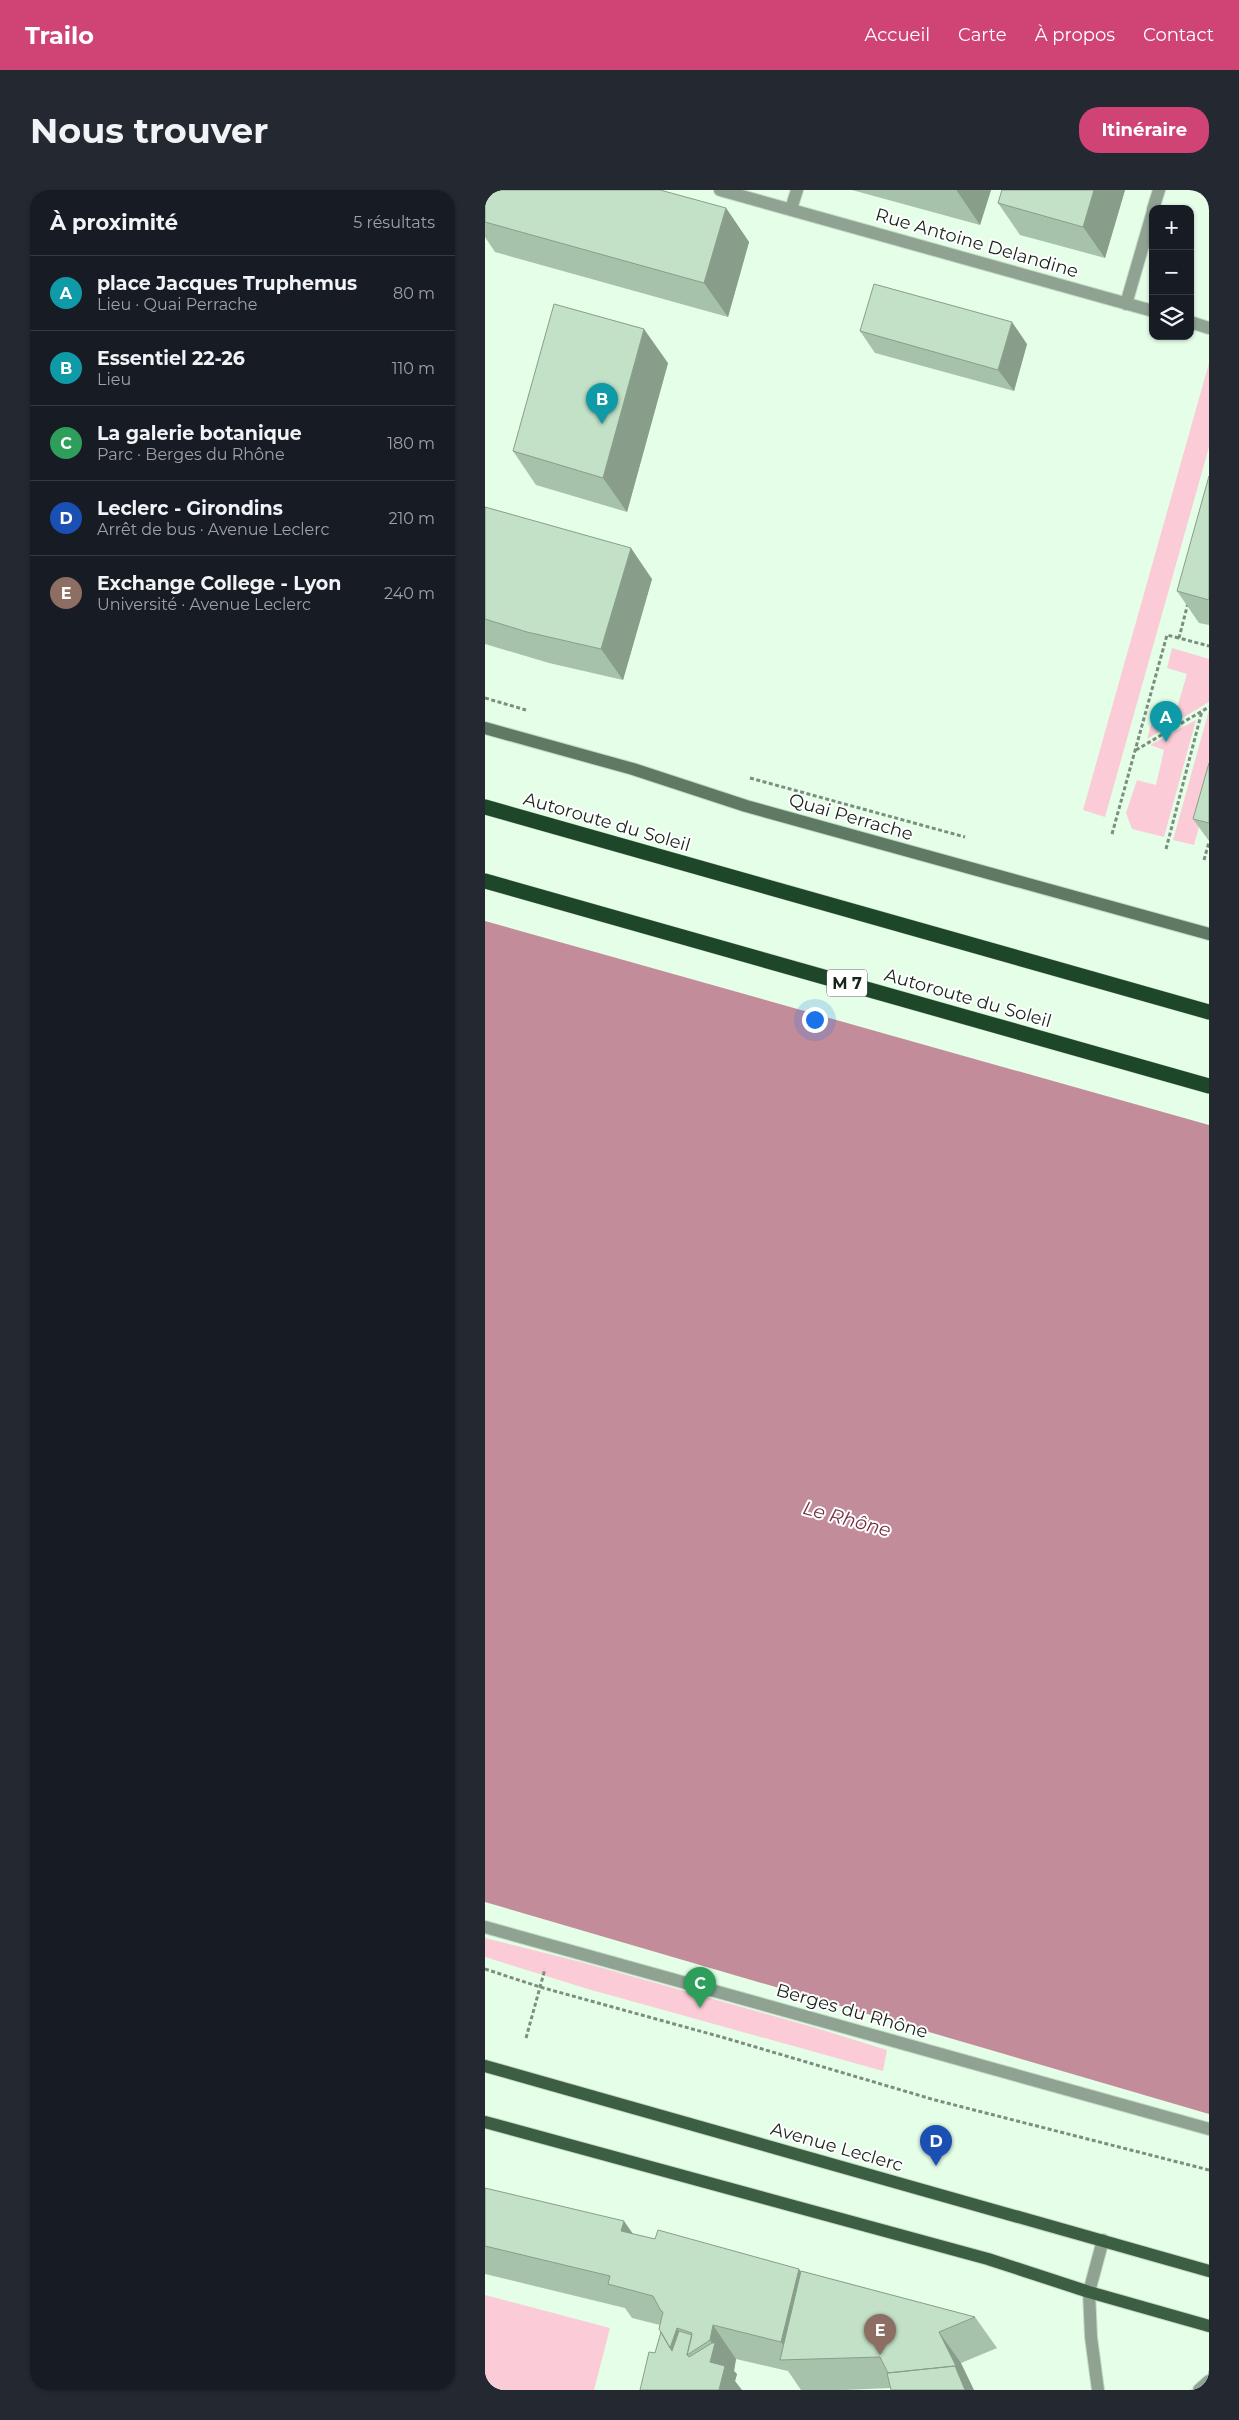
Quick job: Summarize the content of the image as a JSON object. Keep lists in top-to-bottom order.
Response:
{
  "streets": {
    "highway": ["Autoroute du Soleil", "M 7"],
    "main road": ["Avenue Leclerc"],
    "street": ["Rue Antoine Delandine", "Quai Perrache", "Berges du Rhône"]
  },
  "water": ["Le Rhône"],
  "page": {
    "header": "Trailo",
    "nav": [
      "Accueil",
      "Carte",
      "À propos",
      "Contact"
    ],
    "buttons": "Itinéraire",
    "title": "Nous trouver",
    "heading": ["À proximité", "5 résultats"],
    "map_buttons": ["+", "−"],
    "list": [
      {
        "mark": "A",
        "name": "place Jacques Truphemus",
        "note": "Lieu · Quai Perrache",
        "value": "80 m"
      },
      {
        "mark": "B",
        "name": "Essentiel 22-26",
        "note": "Lieu",
        "value": "110 m"
      },
      {
        "mark": "C",
        "name": "La galerie botanique",
        "note": "Parc · Berges du Rhône",
        "value": "180 m"
      },
      {
        "mark": "D",
        "name": "Leclerc - Girondins",
        "note": "Arrêt de bus · Avenue Leclerc",
        "value": "210 m"
      },
      {
        "mark": "E",
        "name": "Exchange College - Lyon",
        "note": "Université · Avenue Leclerc",
        "value": "240 m"
      }
    ],
    "pins": [
      "B",
      "A",
      "C",
      "D",
      "E"
    ]
  }
}
